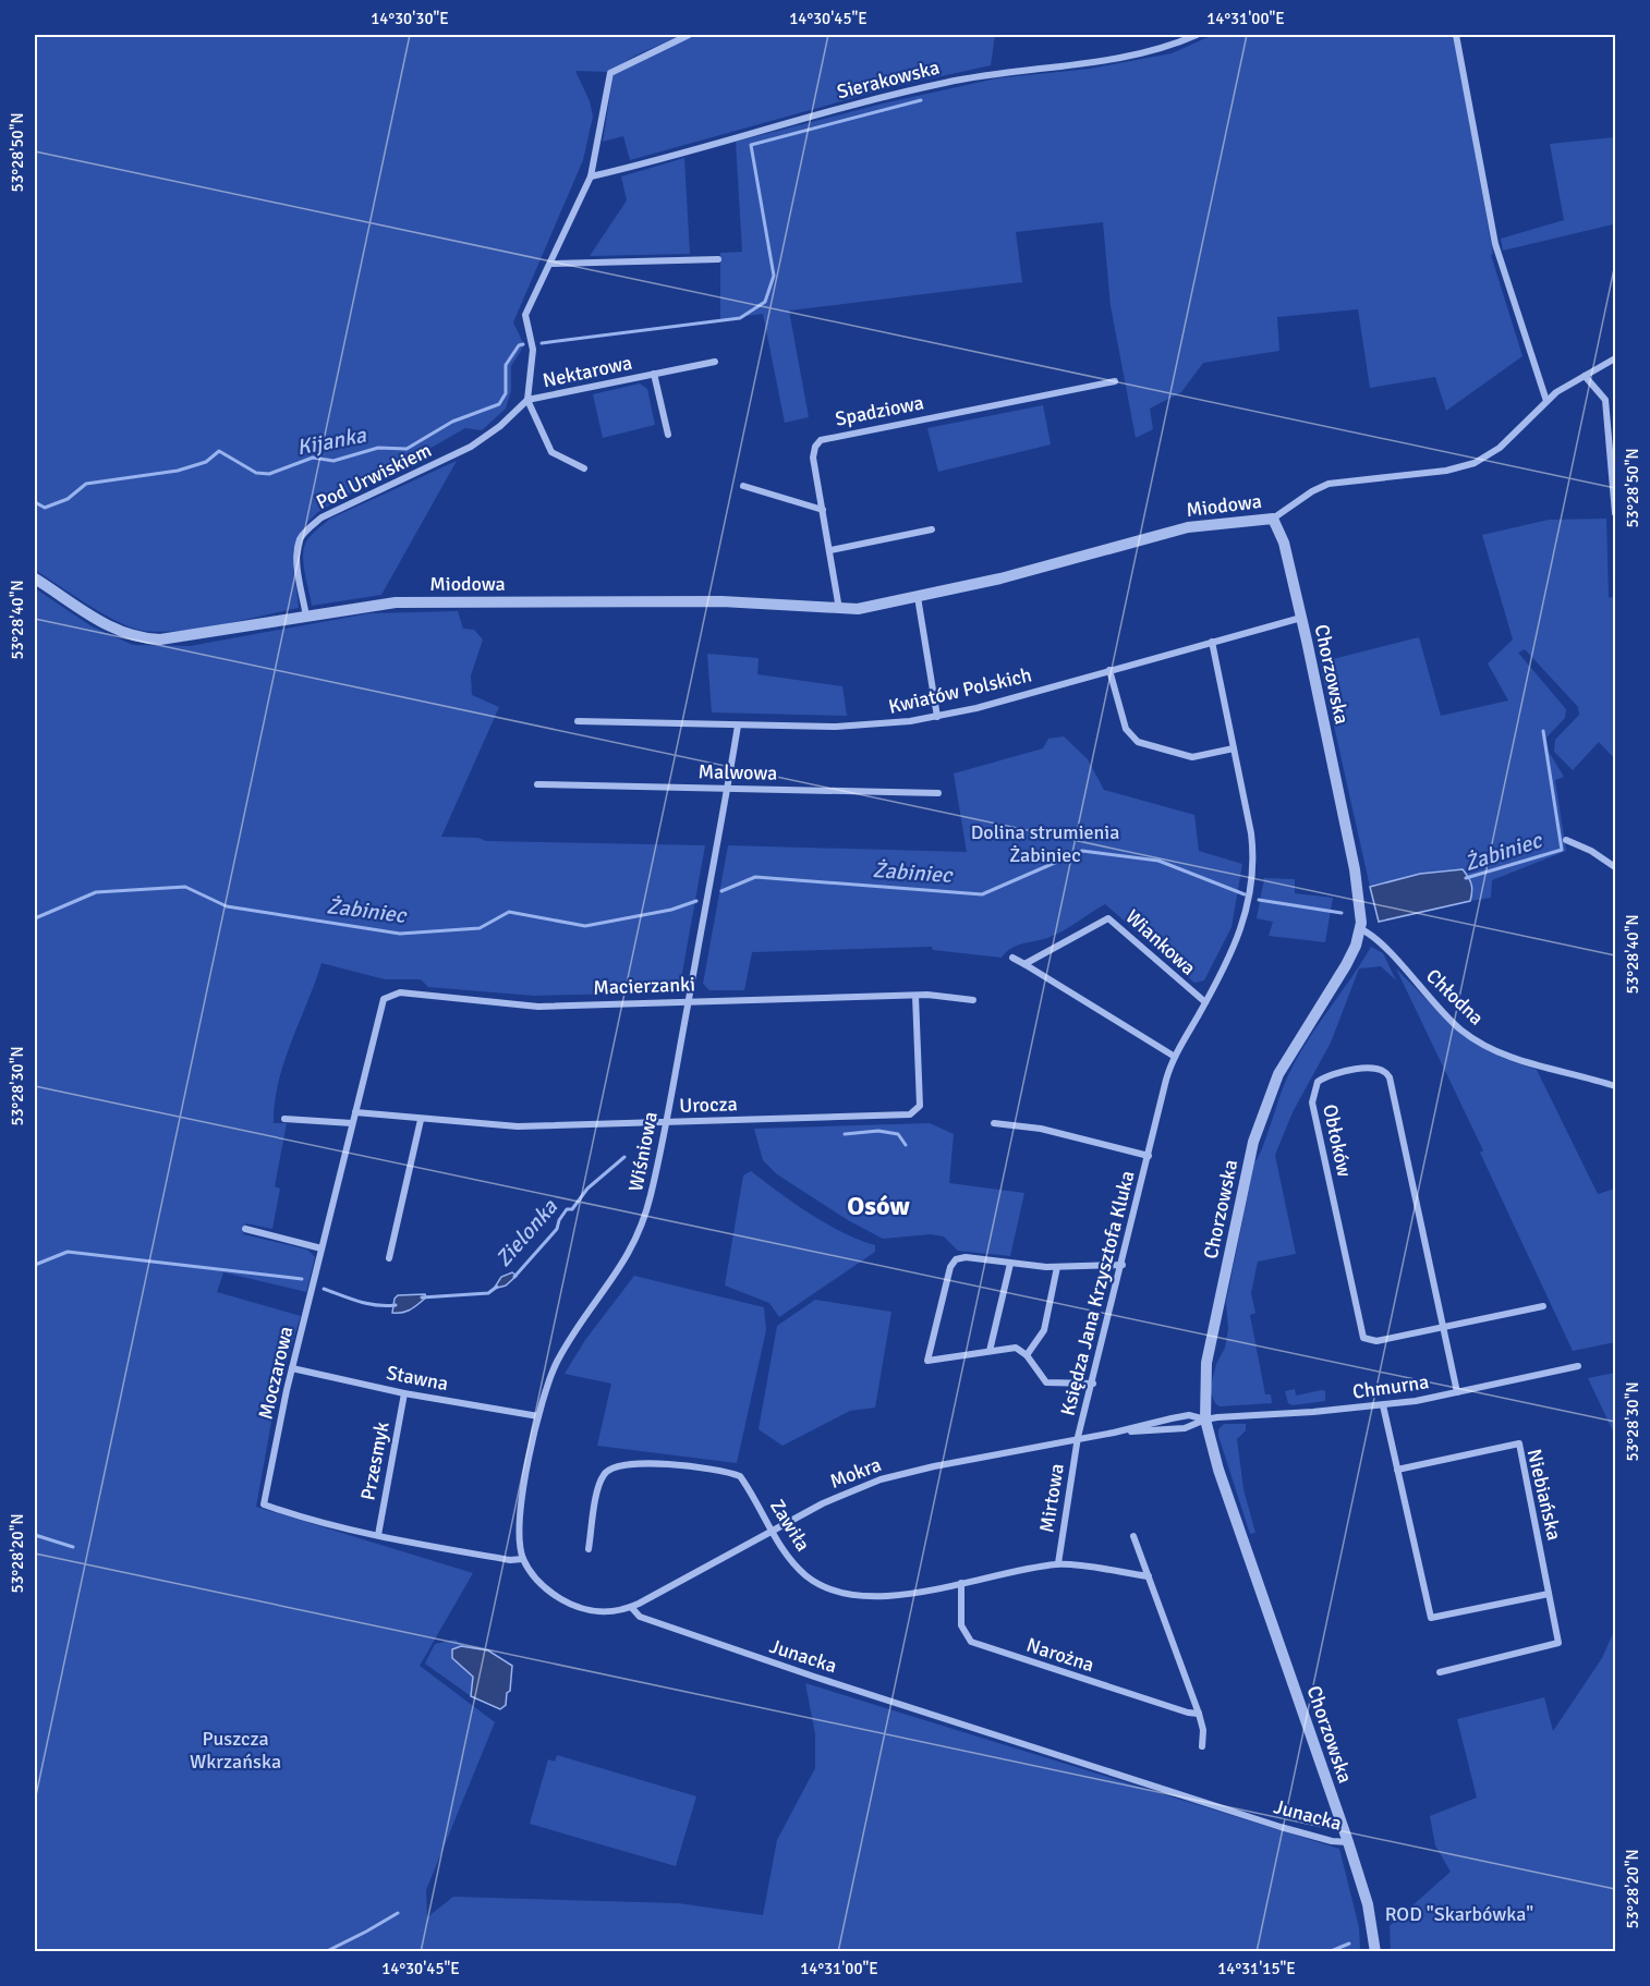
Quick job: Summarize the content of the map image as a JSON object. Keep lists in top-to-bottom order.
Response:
{
  "streets": {
    "street": [
      "Sierakowska",
      "Nektarowa",
      "Spadziowa",
      "Pod Urwiskiem",
      "Miodowa",
      "Chorzowska",
      "Kwiatów Polskich",
      "Malwowa",
      "Wiankowa",
      "Macierzanki",
      "Chłodna",
      "Urocza",
      "Obłoków",
      "Wiśniowa",
      "Księdza Jana Krzysztofa Kluka",
      "Moczarowa",
      "Stawna",
      "Chmurna",
      "Przesmyk",
      "Mokra",
      "Niebiańska",
      "Mirtowa",
      "Zawiła",
      "Narożna",
      "Junacka"
    ]
  },
  "crossings": [
    ["Nektarowa", "Pod Urwiskiem"],
    ["Spadziowa", "Miodowa"],
    ["Pod Urwiskiem", "Miodowa"],
    ["Miodowa", "Chorzowska"],
    ["Chorzowska", "Kwiatów Polskich"],
    ["Chorzowska", "Chłodna"],
    ["Chorzowska", "Chmurna"],
    ["Chorzowska", "Mokra"],
    ["Chorzowska", "Junacka"],
    ["Kwiatów Polskich", "Wiśniowa"],
    ["Kwiatów Polskich", "Księdza Jana Krzysztofa Kluka"],
    ["Malwowa", "Wiśniowa"],
    ["Wiankowa", "Księdza Jana Krzysztofa Kluka"],
    ["Macierzanki", "Urocza"],
    ["Macierzanki", "Wiśniowa"],
    ["Macierzanki", "Moczarowa"],
    ["Urocza", "Wiśniowa"],
    ["Urocza", "Moczarowa"],
    ["Obłoków", "Chmurna"],
    ["Wiśniowa", "Stawna"],
    ["Księdza Jana Krzysztofa Kluka", "Mokra"],
    ["Księdza Jana Krzysztofa Kluka", "Mirtowa"],
    ["Moczarowa", "Stawna"],
    ["Moczarowa", "Przesmyk"],
    ["Stawna", "Przesmyk"],
    ["Chmurna", "Mokra"],
    ["Mokra", "Mirtowa"],
    ["Mokra", "Zawiła"],
    ["Mokra", "Junacka"],
    ["Mirtowa", "Zawiła"],
    ["Zawiła", "Narożna"]
  ],
  "districts": ["Osów"],
  "water": ["Kijanka", "Żabiniec", "Zielonka"],
  "parks": ["Dolina strumienia Żabiniec", "Puszcza Wkrzańska", "ROD \"Skarbówka\""],
  "coordinates": [
    "14°30'30\"E",
    "14°30'45\"E",
    "14°31'00\"E",
    "53°28'50\"N",
    "53°28'40\"N",
    "53°28'30\"N",
    "53°28'20\"N",
    "14°31'15\"E"
  ]
}
